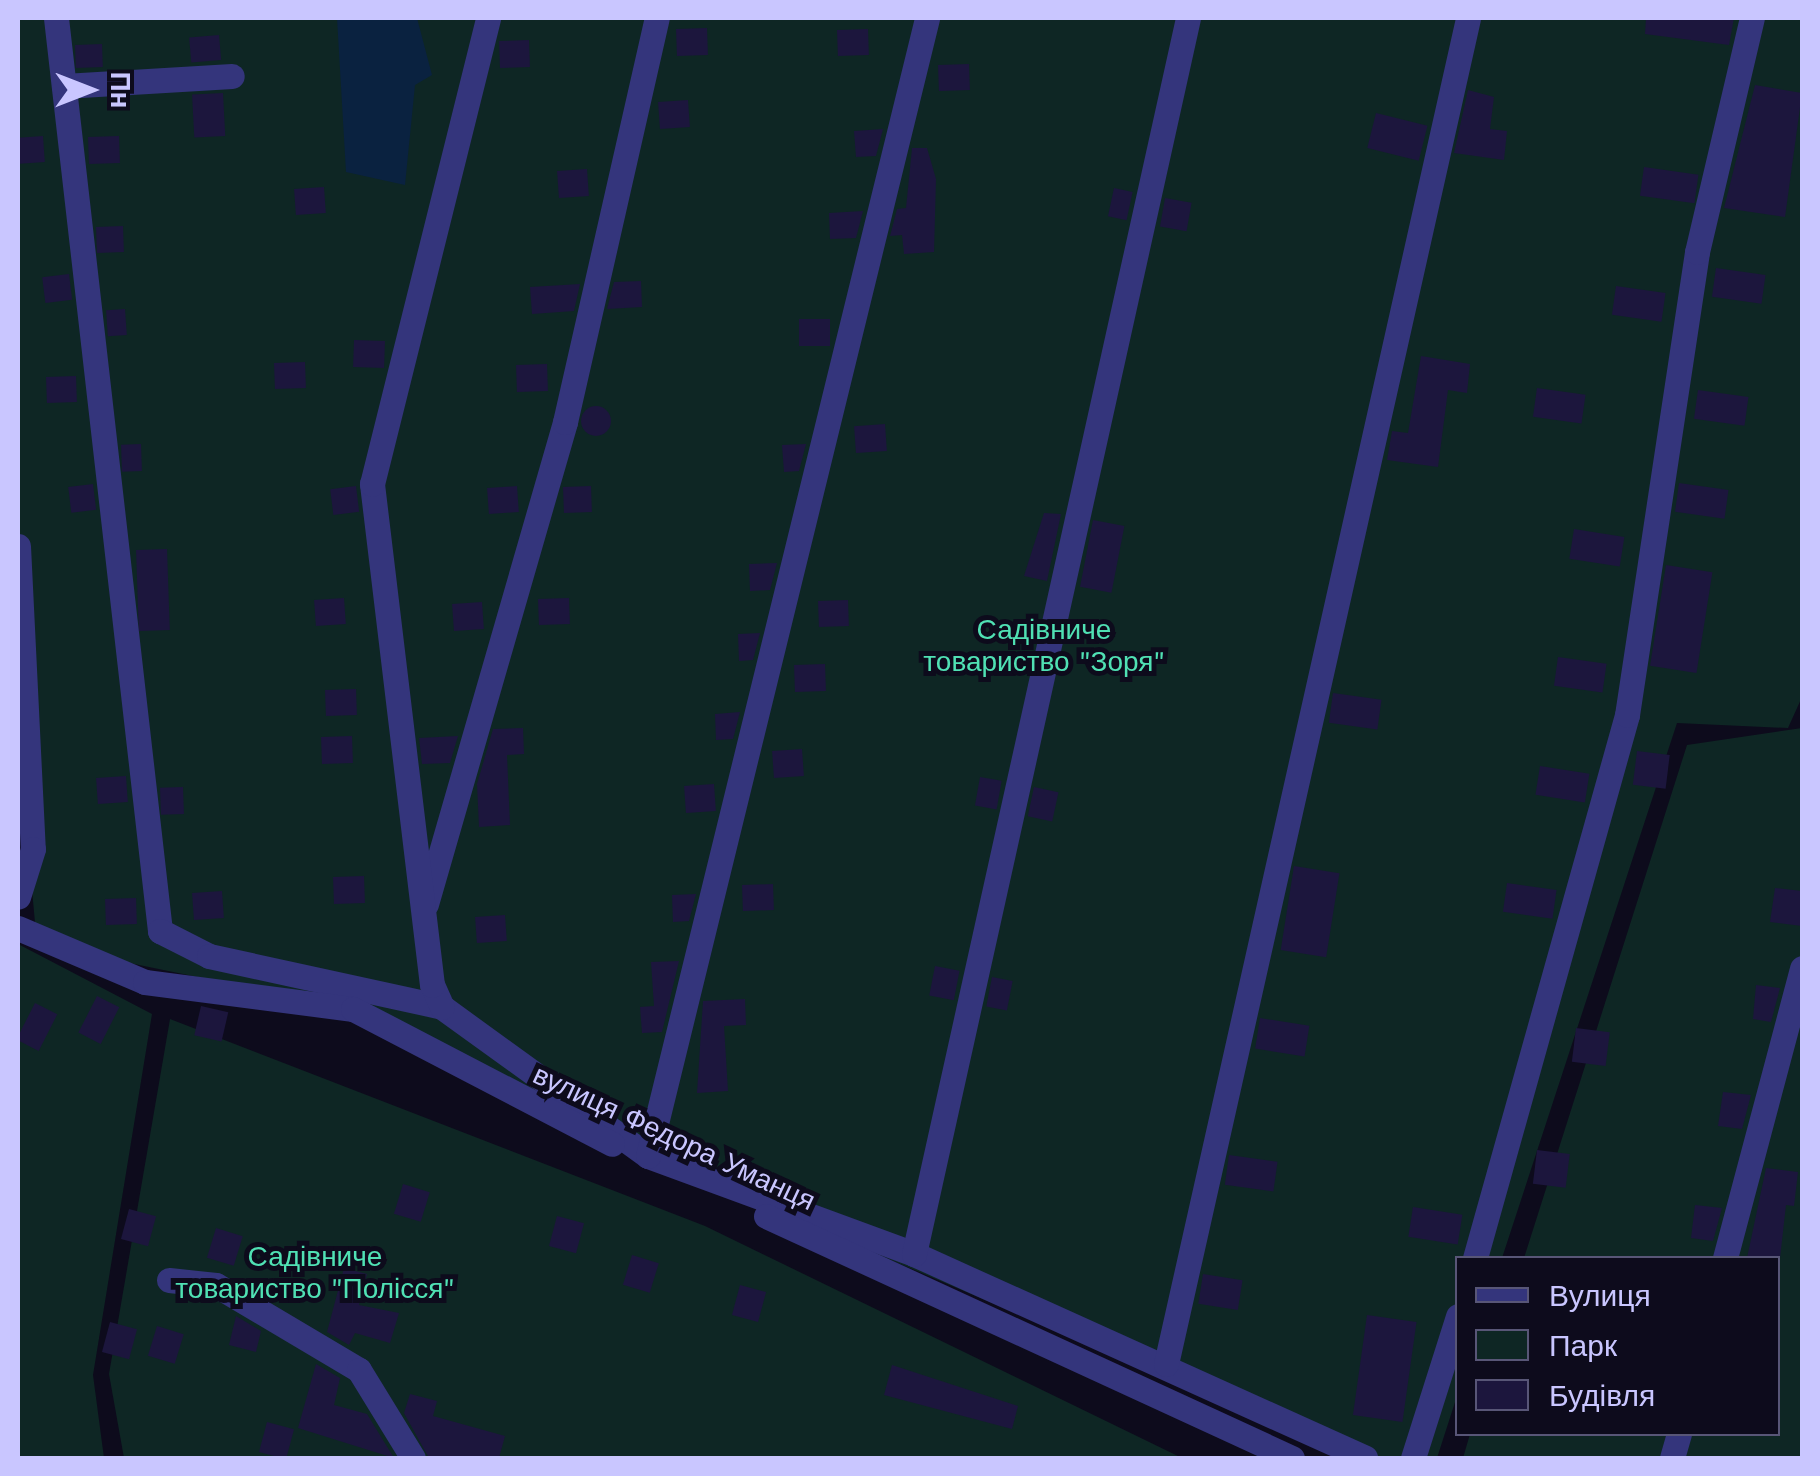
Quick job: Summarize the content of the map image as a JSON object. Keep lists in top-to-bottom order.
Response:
{
  "streets": {
    "street": ["вулиця Федора Уманця"]
  },
  "parks": ["Садівниче товариство \"Зоря\"", "Садівниче товариство \"Полісся\""],
  "legend": ["Вулиця", "Парк", "Будівля"],
  "north": "right"
}
